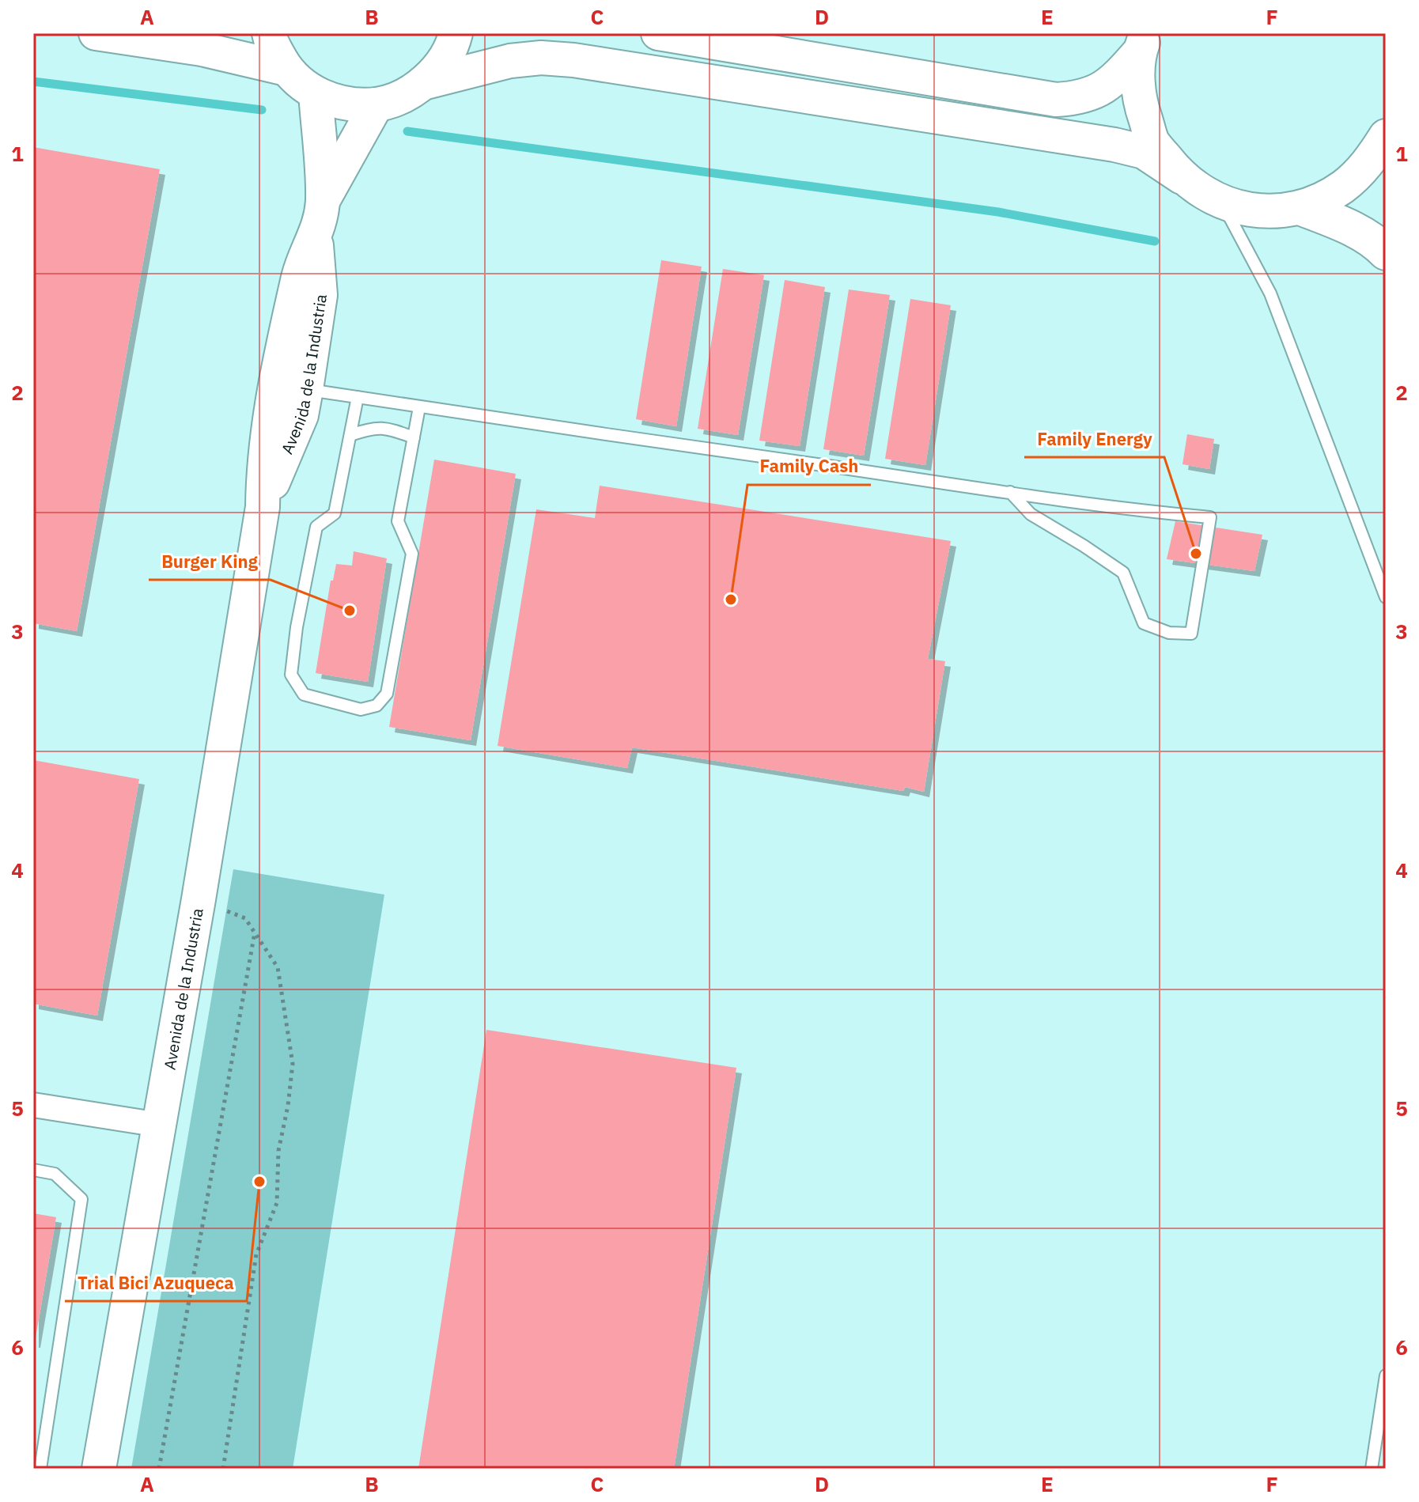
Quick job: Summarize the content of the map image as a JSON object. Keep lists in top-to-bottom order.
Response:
{
  "streets": {
    "main road": ["Avenida de la Industria"]
  },
  "places": [
    "Family Energy",
    "Family Cash",
    "Burger King",
    "Trial Bici Azuqueca"
  ],
  "grid": {
    "columns": [
      "A",
      "B",
      "C",
      "D",
      "E",
      "F"
    ],
    "rows": [
      "1",
      "2",
      "3",
      "4",
      "5",
      "6"
    ]
  }
}
